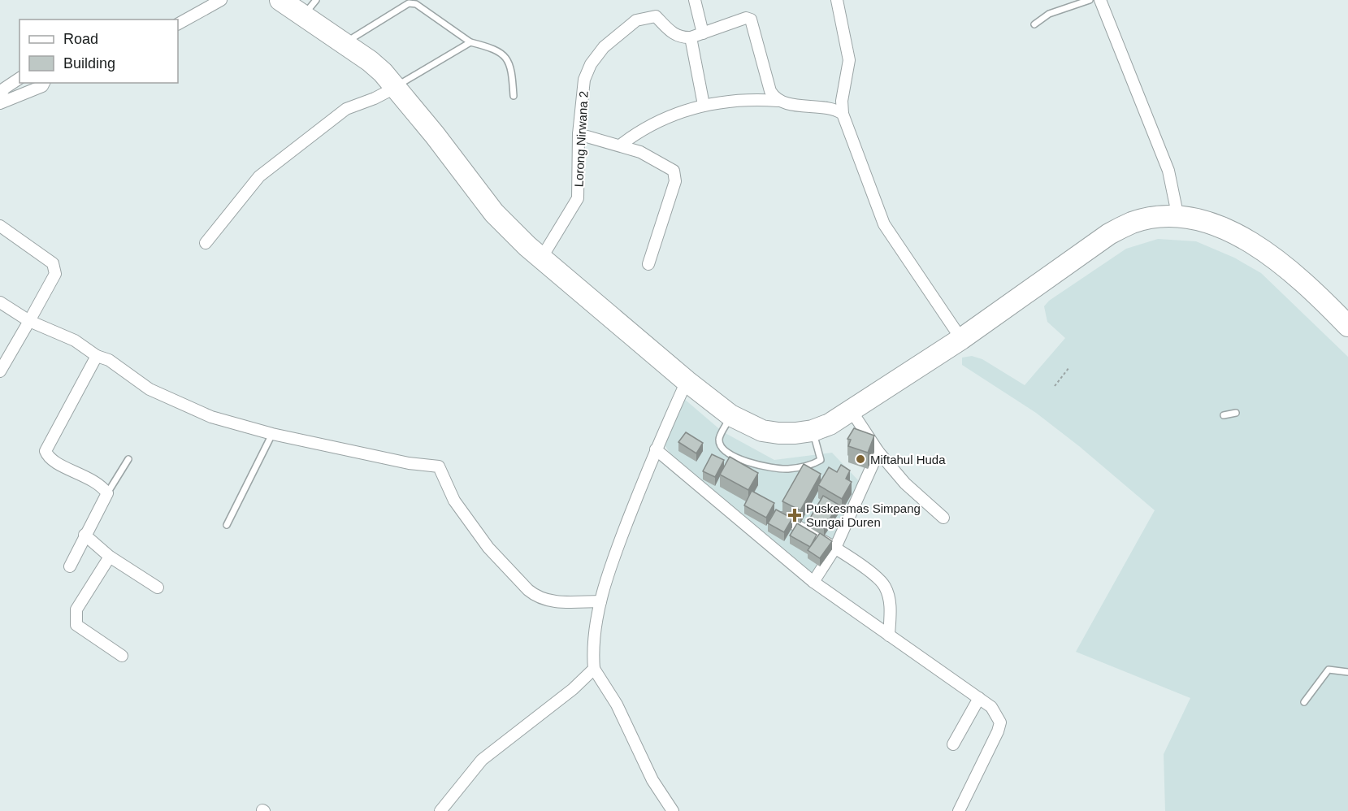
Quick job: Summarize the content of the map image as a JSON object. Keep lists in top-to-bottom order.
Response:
{
  "streets": {
    "street": ["Lorong Nirwana 2"]
  },
  "places": {
    "other": ["Miftahul Huda"],
    "health": ["Puskesmas Simpang Sungai Duren"]
  },
  "legend": ["Road", "Building"]
}
